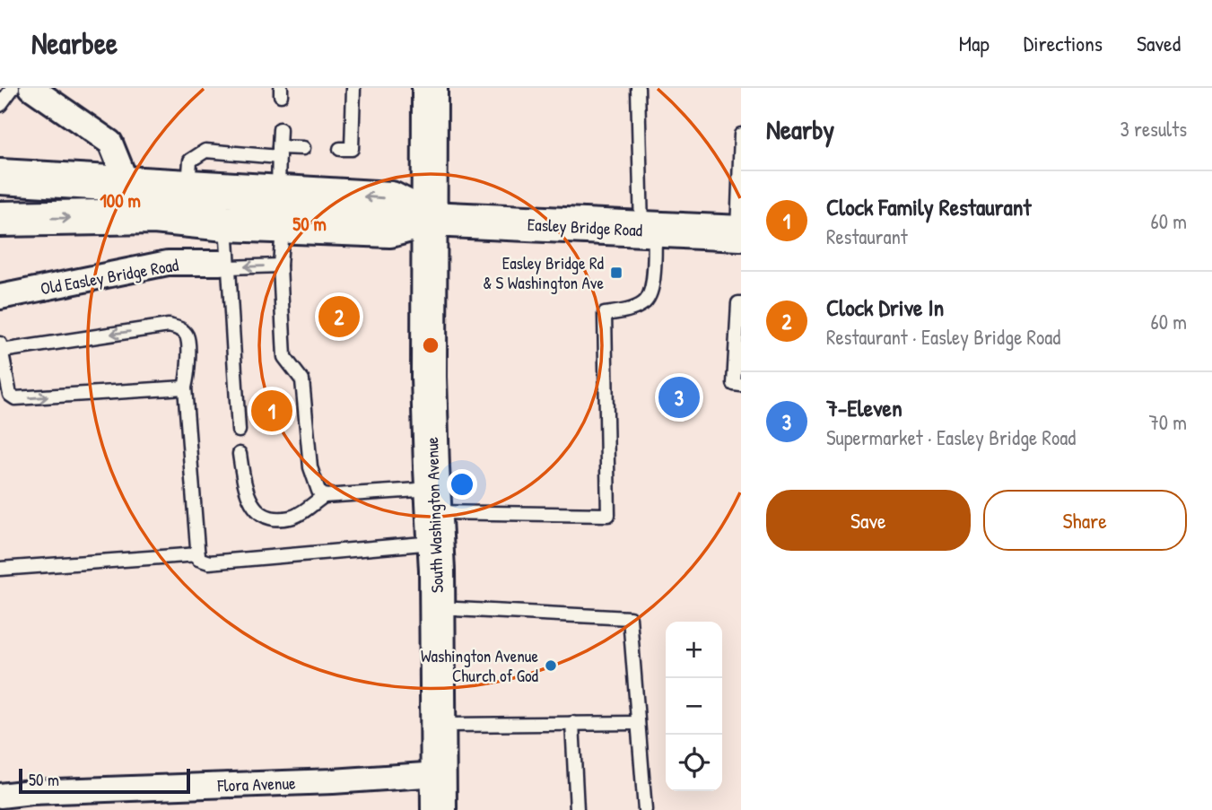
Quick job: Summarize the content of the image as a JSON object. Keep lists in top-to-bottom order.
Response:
{
  "streets": {
    "main road": ["Easley Bridge Road", "South Washington Avenue"],
    "street": ["Old Easley Bridge Road", "Flora Avenue"]
  },
  "crossings": [
    ["Easley Bridge Road", "South Washington Avenue"],
    ["South Washington Avenue", "Flora Avenue"]
  ],
  "places": {
    "transit": ["Easley Bridge Rd & S Washington Ave"],
    "other": ["Washington Avenue Church of God"]
  },
  "scale_bar": "50 m",
  "page": {
    "header": "Nearbee",
    "nav": ["Map", "Directions", "Saved"],
    "heading": ["Nearby", "3 results"],
    "list": [
      {
        "mark": "1",
        "name": "Clock Family Restaurant",
        "note": "Restaurant",
        "value": "60 m"
      },
      {
        "mark": "2",
        "name": "Clock Drive In",
        "note": "Restaurant · Easley Bridge Road",
        "value": "60 m"
      },
      {
        "mark": "3",
        "name": "7-Eleven",
        "note": "Supermarket · Easley Bridge Road",
        "value": "70 m"
      }
    ],
    "pins": ["2", "3", "1"],
    "buttons": ["Save", "Share"],
    "map_buttons": ["+", "−"],
    "scale": "50 m"
  },
  "rings": ["100 m", "50 m"]
}
